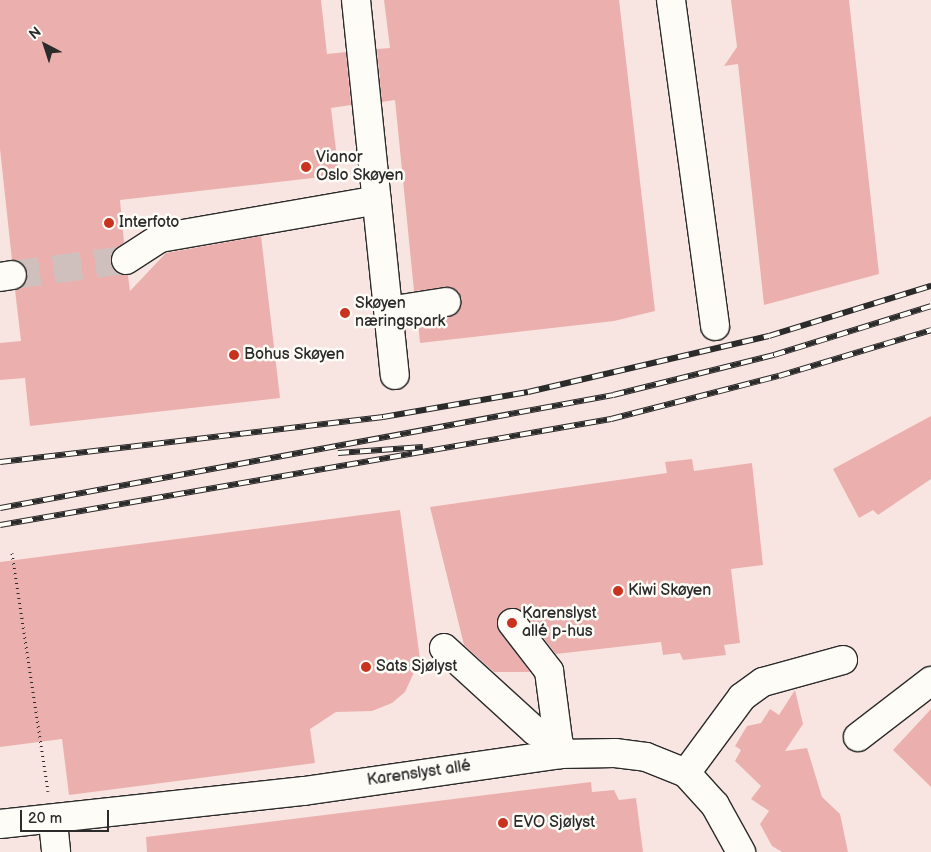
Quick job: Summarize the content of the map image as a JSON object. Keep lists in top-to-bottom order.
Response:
{
  "streets": {
    "street": ["Karenslyst allé"]
  },
  "places": [
    "Vianor Oslo Skøyen",
    "Interfoto",
    "Skøyen næringspark",
    "Bohus Skøyen",
    "Kiwi Skøyen",
    "Karenslyst allé p-hus",
    "Sats Sjølyst",
    "EVO Sjølyst"
  ],
  "scale_bar": "20 m",
  "north": "top left"
}
